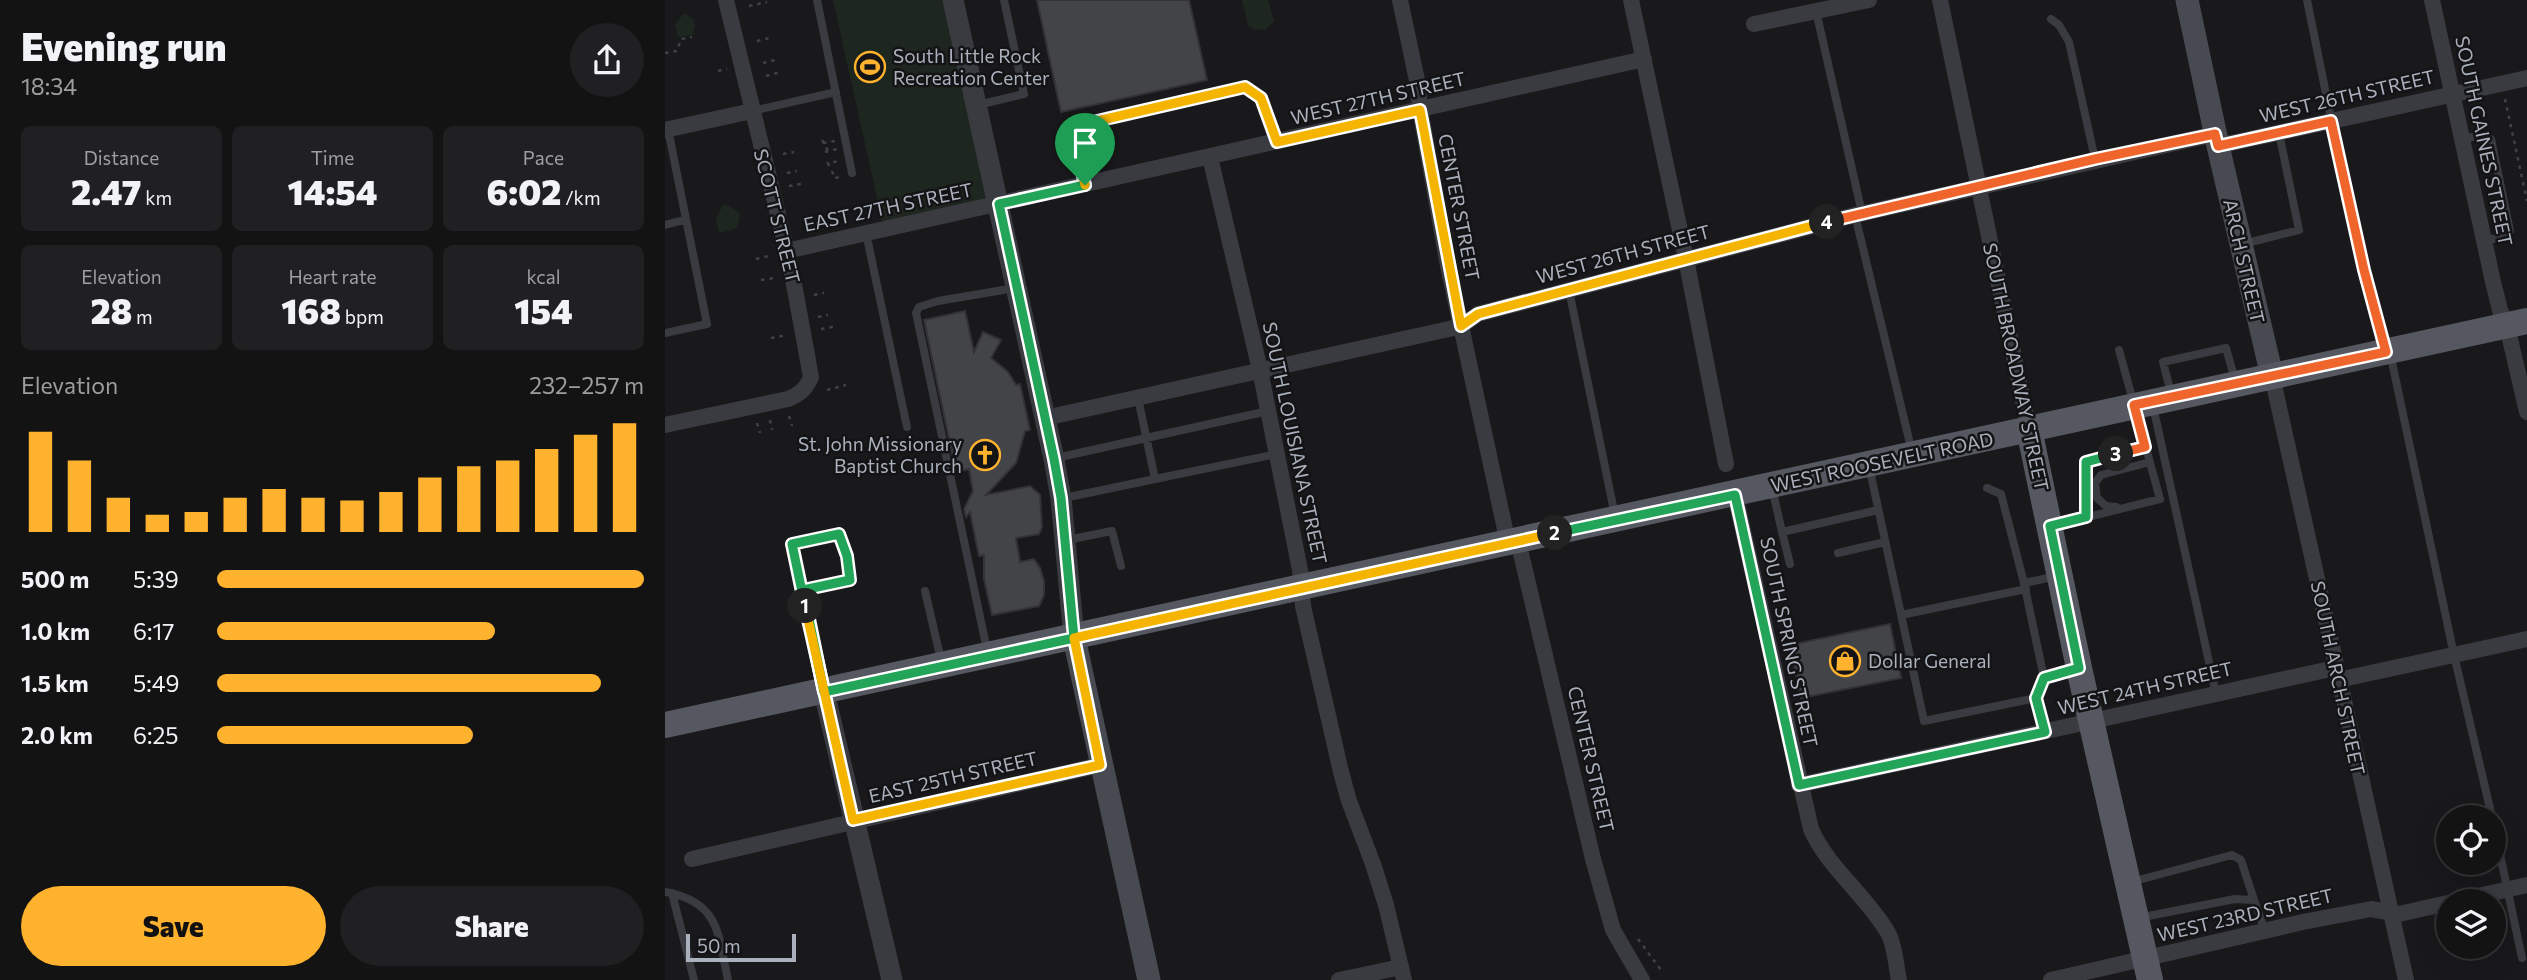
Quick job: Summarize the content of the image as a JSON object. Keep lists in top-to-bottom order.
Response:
{
  "streets": {
    "main road": ["ARCH STREET", "SOUTH BROADWAY STREET", "WEST ROOSEVELT ROAD"],
    "street": [
      "WEST 26TH STREET",
      "WEST 27TH STREET",
      "SOUTH GAINES STREET",
      "EAST 27TH STREET",
      "CENTER STREET",
      "SCOTT STREET",
      "SOUTH LOUISIANA STREET",
      "SOUTH SPRING STREET",
      "SOUTH ARCH STREET",
      "WEST 24TH STREET",
      "EAST 25TH STREET",
      "WEST 23RD STREET"
    ]
  },
  "crossings": [
    ["WEST 26TH STREET", "SOUTH GAINES STREET"],
    ["WEST 26TH STREET", "CENTER STREET"],
    ["WEST 26TH STREET", "ARCH STREET"],
    ["WEST 26TH STREET", "SOUTH BROADWAY STREET"],
    ["WEST 26TH STREET", "SOUTH LOUISIANA STREET"],
    ["WEST 27TH STREET", "EAST 27TH STREET"],
    ["WEST 27TH STREET", "CENTER STREET"],
    ["WEST 27TH STREET", "SOUTH LOUISIANA STREET"],
    ["SOUTH GAINES STREET", "WEST ROOSEVELT ROAD"],
    ["EAST 27TH STREET", "SCOTT STREET"],
    ["CENTER STREET", "WEST ROOSEVELT ROAD"],
    ["ARCH STREET", "WEST ROOSEVELT ROAD"],
    ["ARCH STREET", "SOUTH ARCH STREET"],
    ["SOUTH BROADWAY STREET", "WEST ROOSEVELT ROAD"],
    ["SOUTH BROADWAY STREET", "WEST 24TH STREET"],
    ["SOUTH BROADWAY STREET", "WEST 23RD STREET"],
    ["SOUTH LOUISIANA STREET", "WEST ROOSEVELT ROAD"],
    ["WEST ROOSEVELT ROAD", "SOUTH SPRING STREET"],
    ["WEST ROOSEVELT ROAD", "SOUTH ARCH STREET"],
    ["SOUTH SPRING STREET", "WEST 24TH STREET"],
    ["SOUTH ARCH STREET", "WEST 24TH STREET"],
    ["SOUTH ARCH STREET", "WEST 23RD STREET"]
  ],
  "places": {
    "sports": ["South Little Rock Recreation Center"],
    "church": ["St. John Missionary Baptist Church"],
    "shop": ["Dollar General"]
  },
  "scale_bar": "50 m",
  "page": {
    "heading": ["Evening run", "18:34"],
    "stats": [
      ["Distance", "2.47 km"],
      ["Time", "14:54"],
      ["Pace", "6:02 /km"],
      ["Elevation", "28 m"],
      ["Heart rate", "168 bpm"],
      ["kcal", "154"]
    ],
    "pins": [
      "4",
      "3",
      "2",
      "1"
    ],
    "chart": ["Elevation", "232–257 m"],
    "list": [
      {
        "name": "500 m",
        "note": "5:39"
      },
      {
        "name": "1.0 km",
        "note": "6:17"
      },
      {
        "name": "1.5 km",
        "note": "5:49"
      },
      {
        "name": "2.0 km",
        "note": "6:25"
      }
    ],
    "buttons": ["Save", "Share"],
    "scale": "50 m"
  }
}
